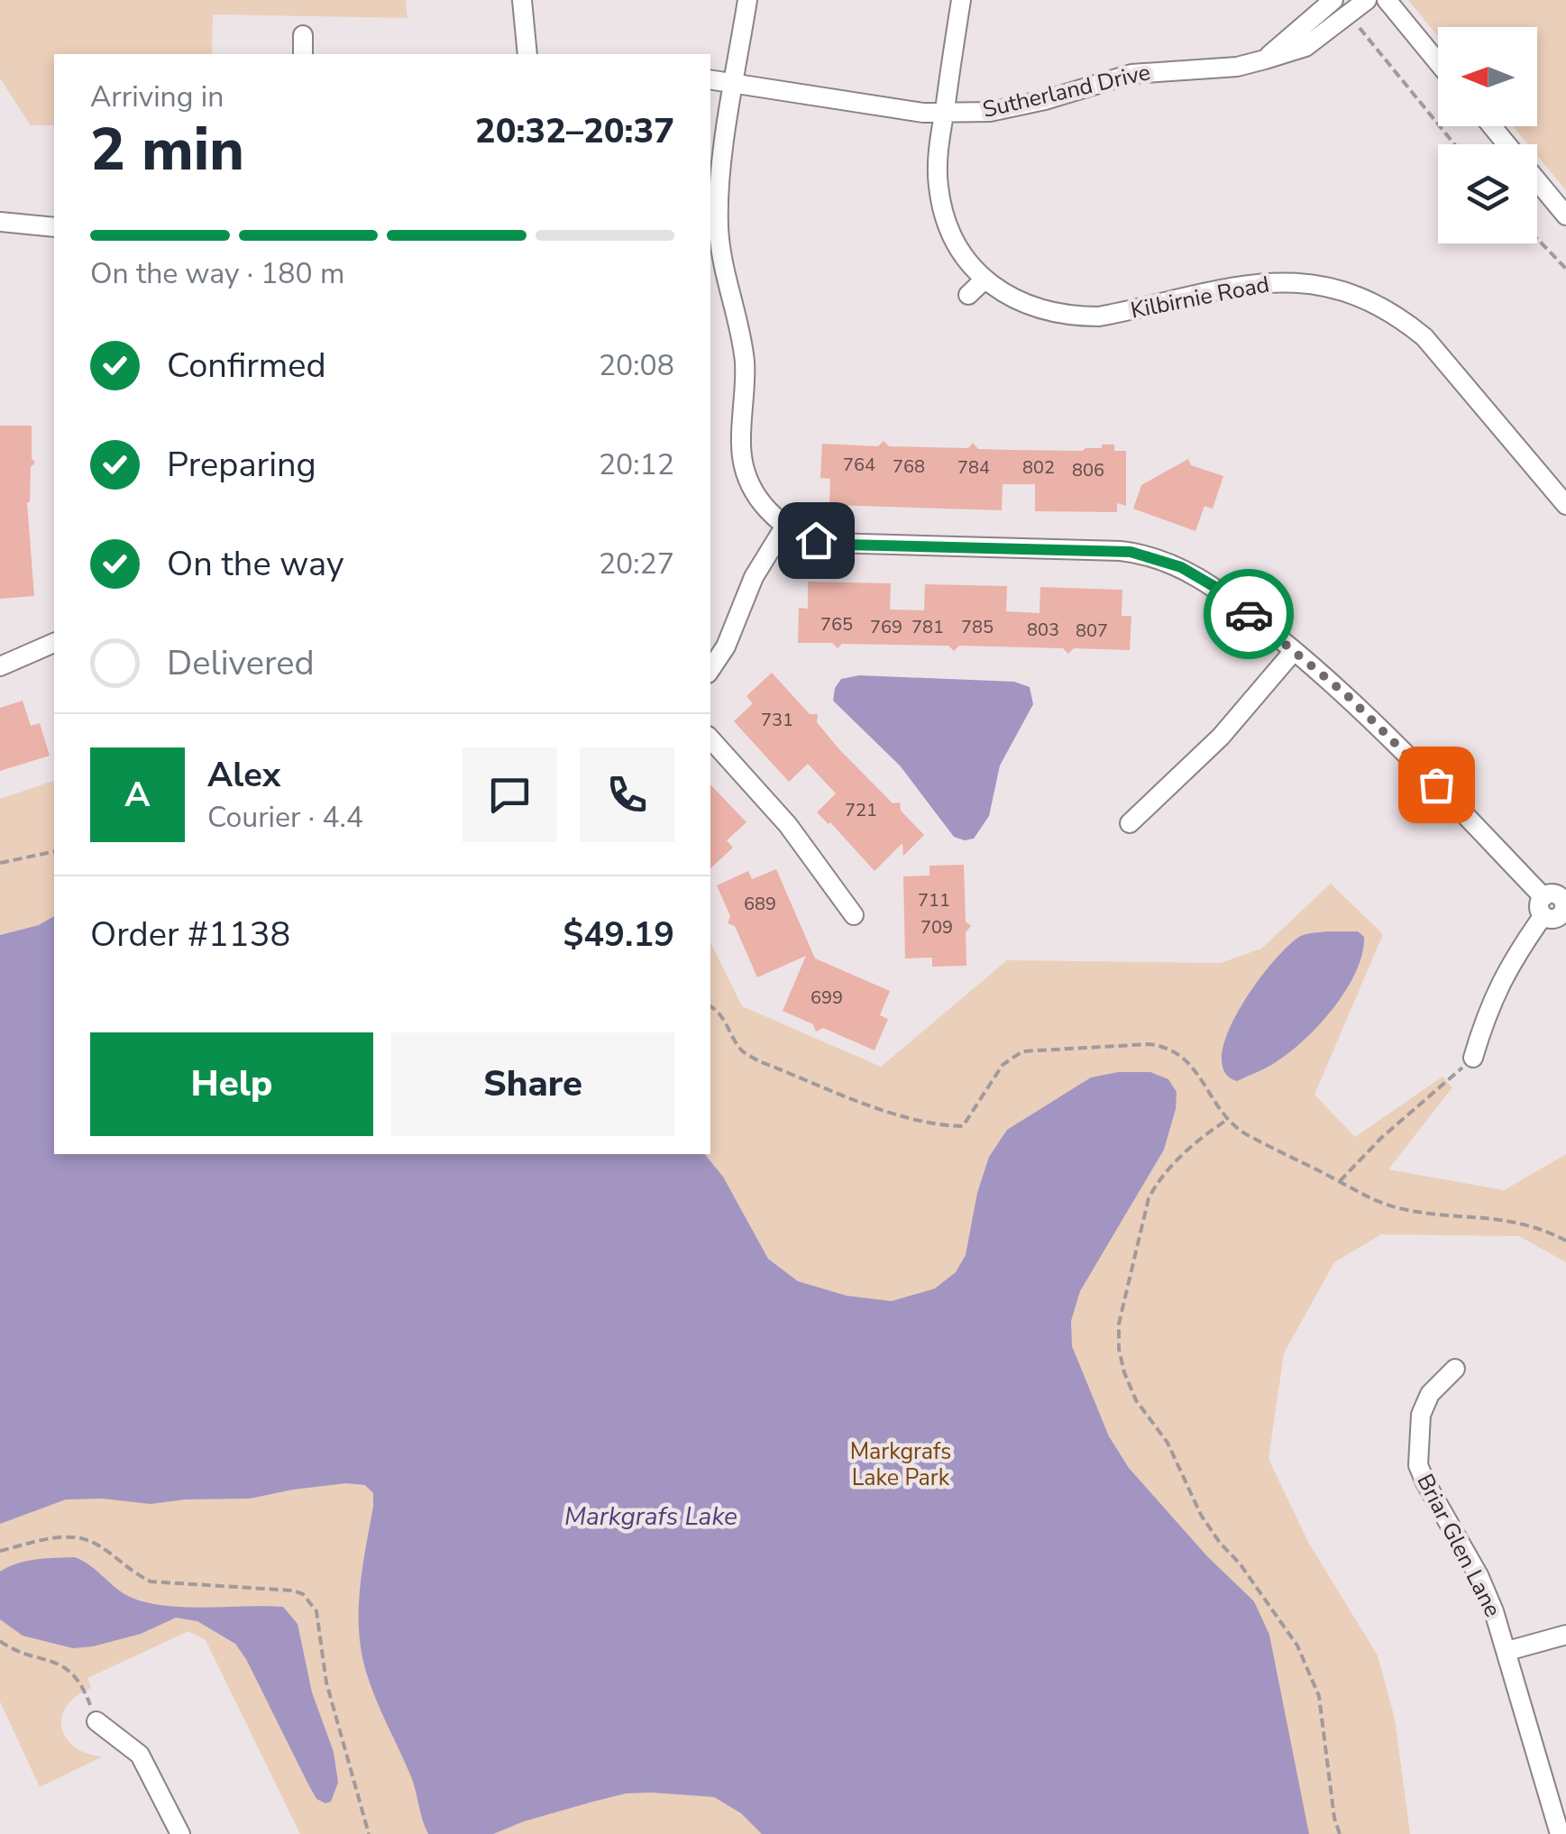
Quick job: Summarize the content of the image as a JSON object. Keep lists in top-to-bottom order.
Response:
{
  "streets": {
    "street": ["Sutherland Drive", "Kilbirnie Road", "Briar Glen Lane"]
  },
  "crossings": [
    ["Sutherland Drive", "Kilbirnie Road"]
  ],
  "water": ["Markgrafs Lake"],
  "parks": ["Markgrafs Lake Park"],
  "house_numbers": [
    "764",
    "768",
    "784",
    "802",
    "806",
    "765",
    "769",
    "781",
    "785",
    "803",
    "807",
    "731",
    "721",
    "711",
    "689",
    "709",
    "699"
  ],
  "north": "left",
  "page": {
    "heading": ["2 min", "Arriving in", "20:32–20:37"],
    "panel": [
      "Alex",
      "Courier · 4.4",
      "Order #1138",
      "$49.19"
    ],
    "bar": "On the way · 180 m",
    "list": [
      ["Confirmed", "20:08"],
      ["Preparing", "20:12"],
      ["On the way", "20:27"],
      "Delivered"
    ],
    "round": "A",
    "buttons": ["Help", "Share"]
  }
}
